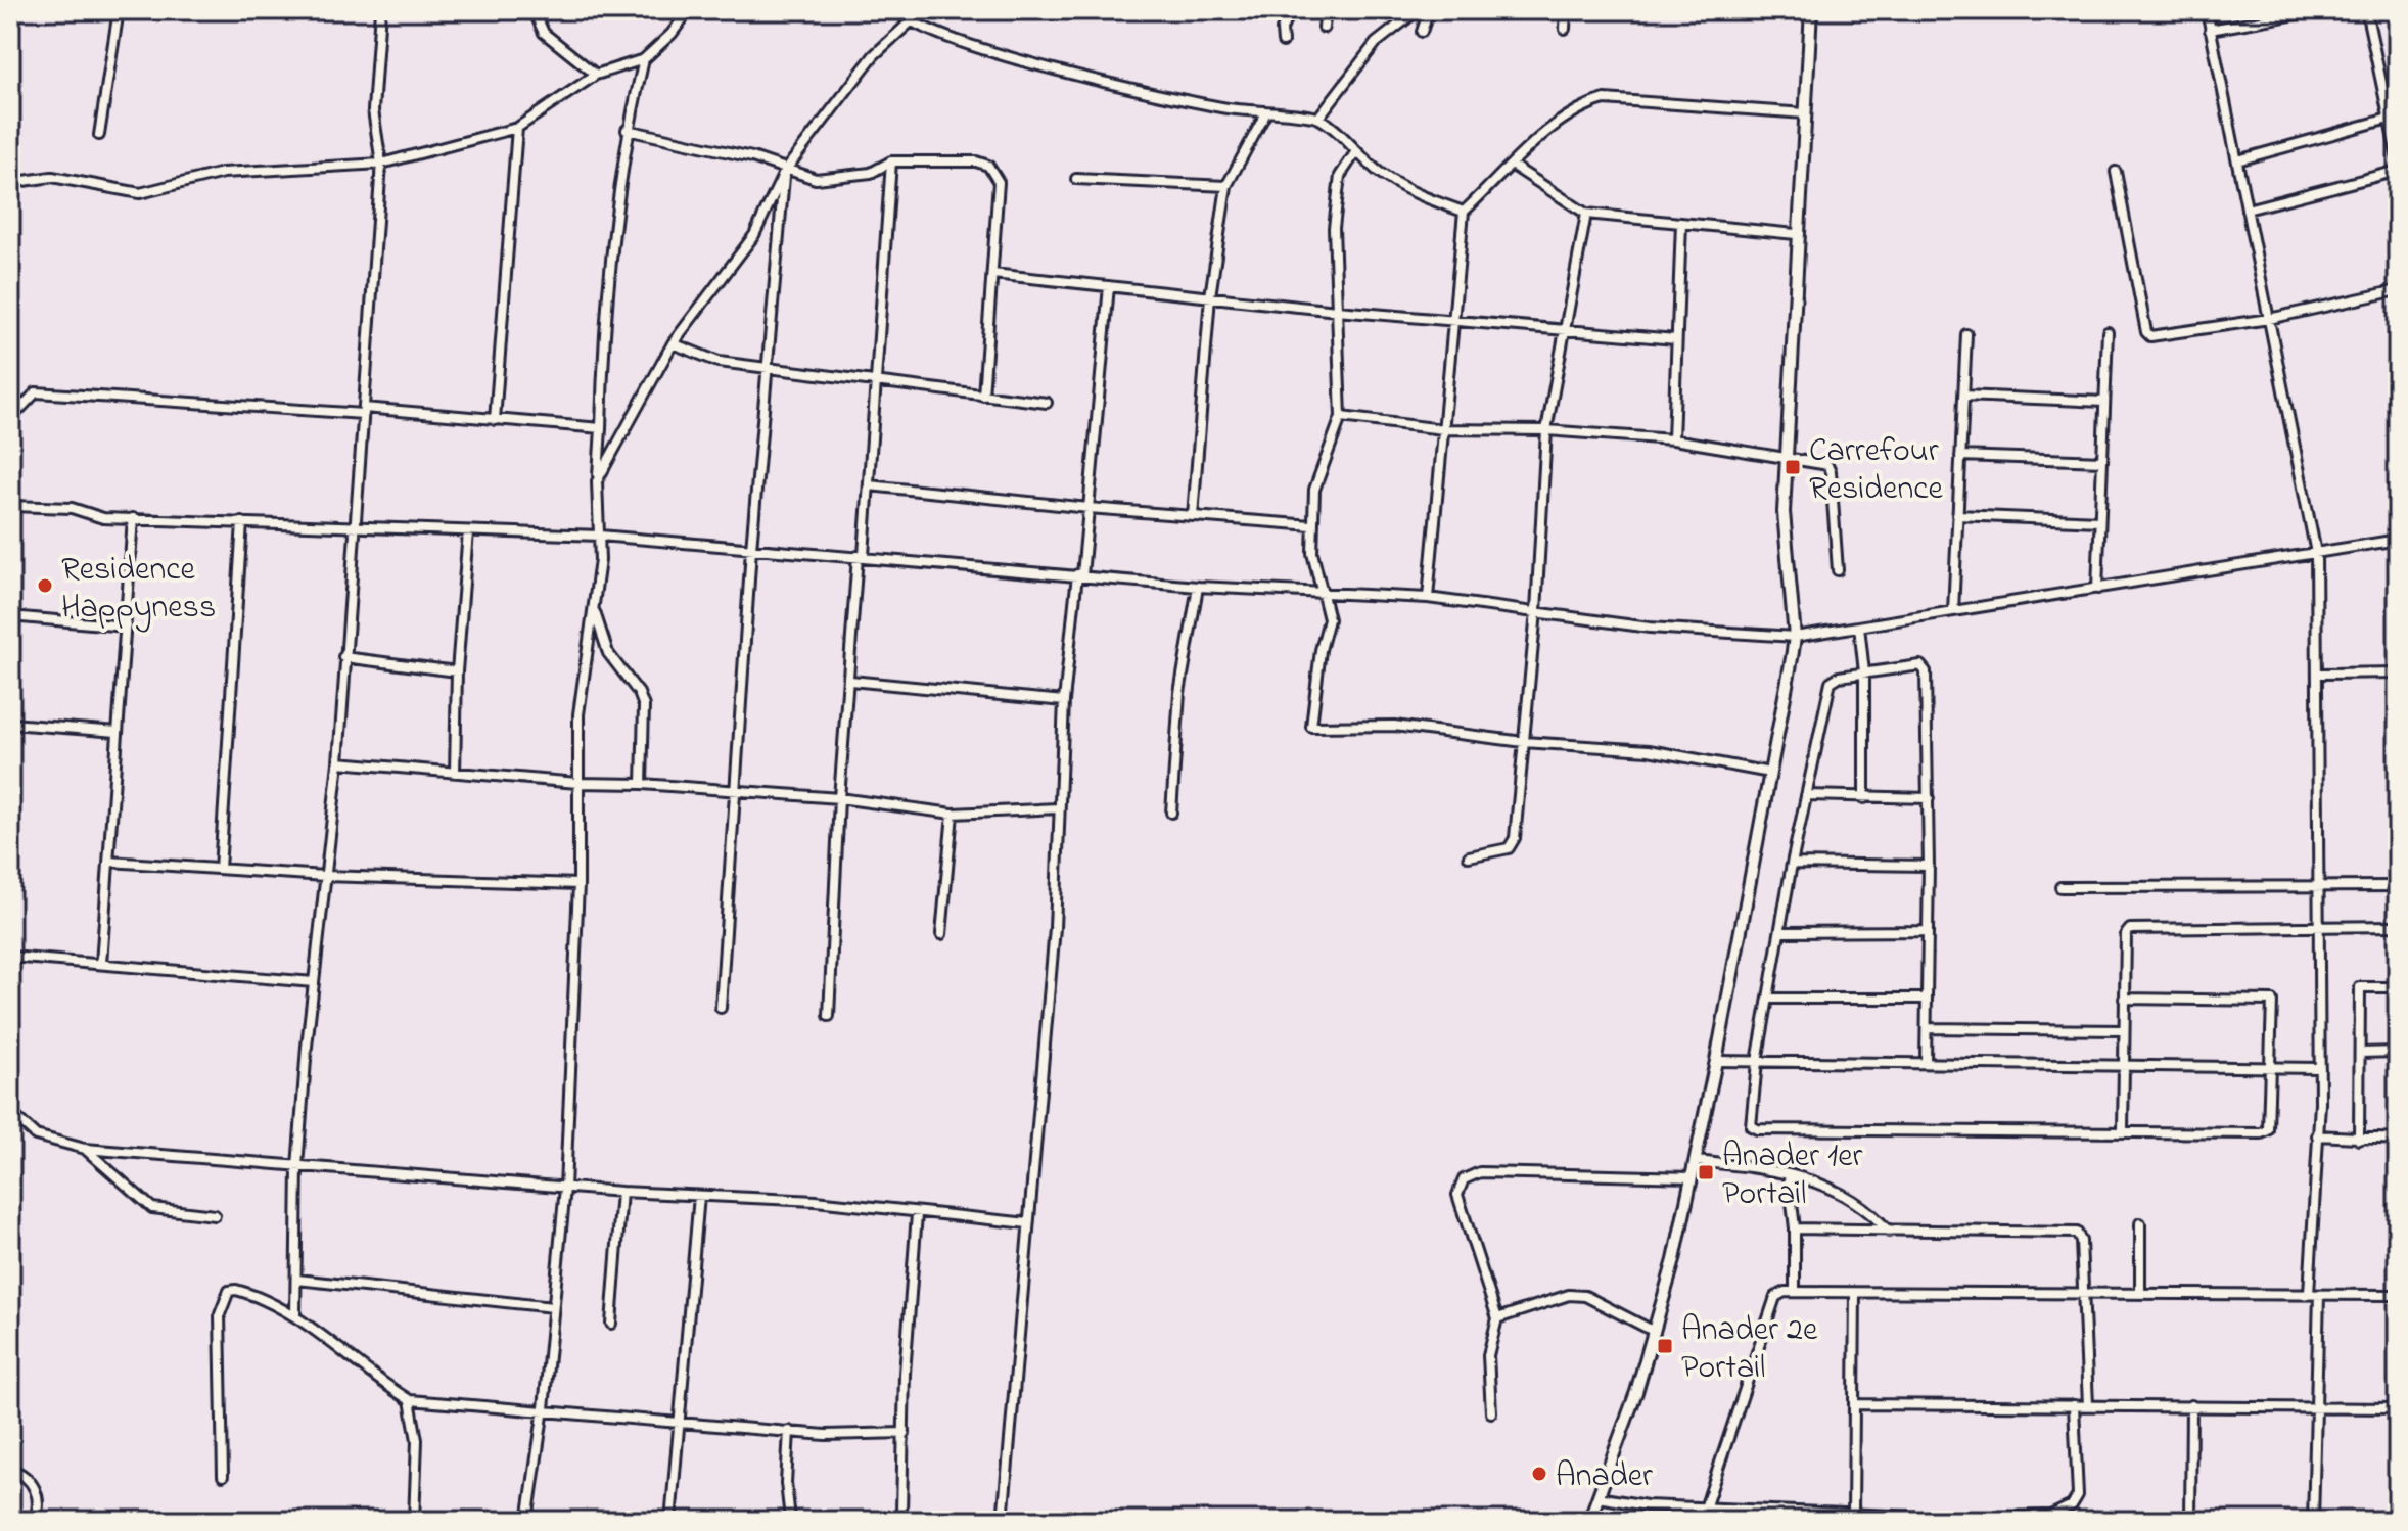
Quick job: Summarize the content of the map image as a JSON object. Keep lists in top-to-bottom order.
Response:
{
  "places": {
    "transit": ["Carrefour Residence", "Anader 1er Portail", "Anader 2e Portail"],
    "other": ["Residence Happyness", "Anader"]
  }
}
